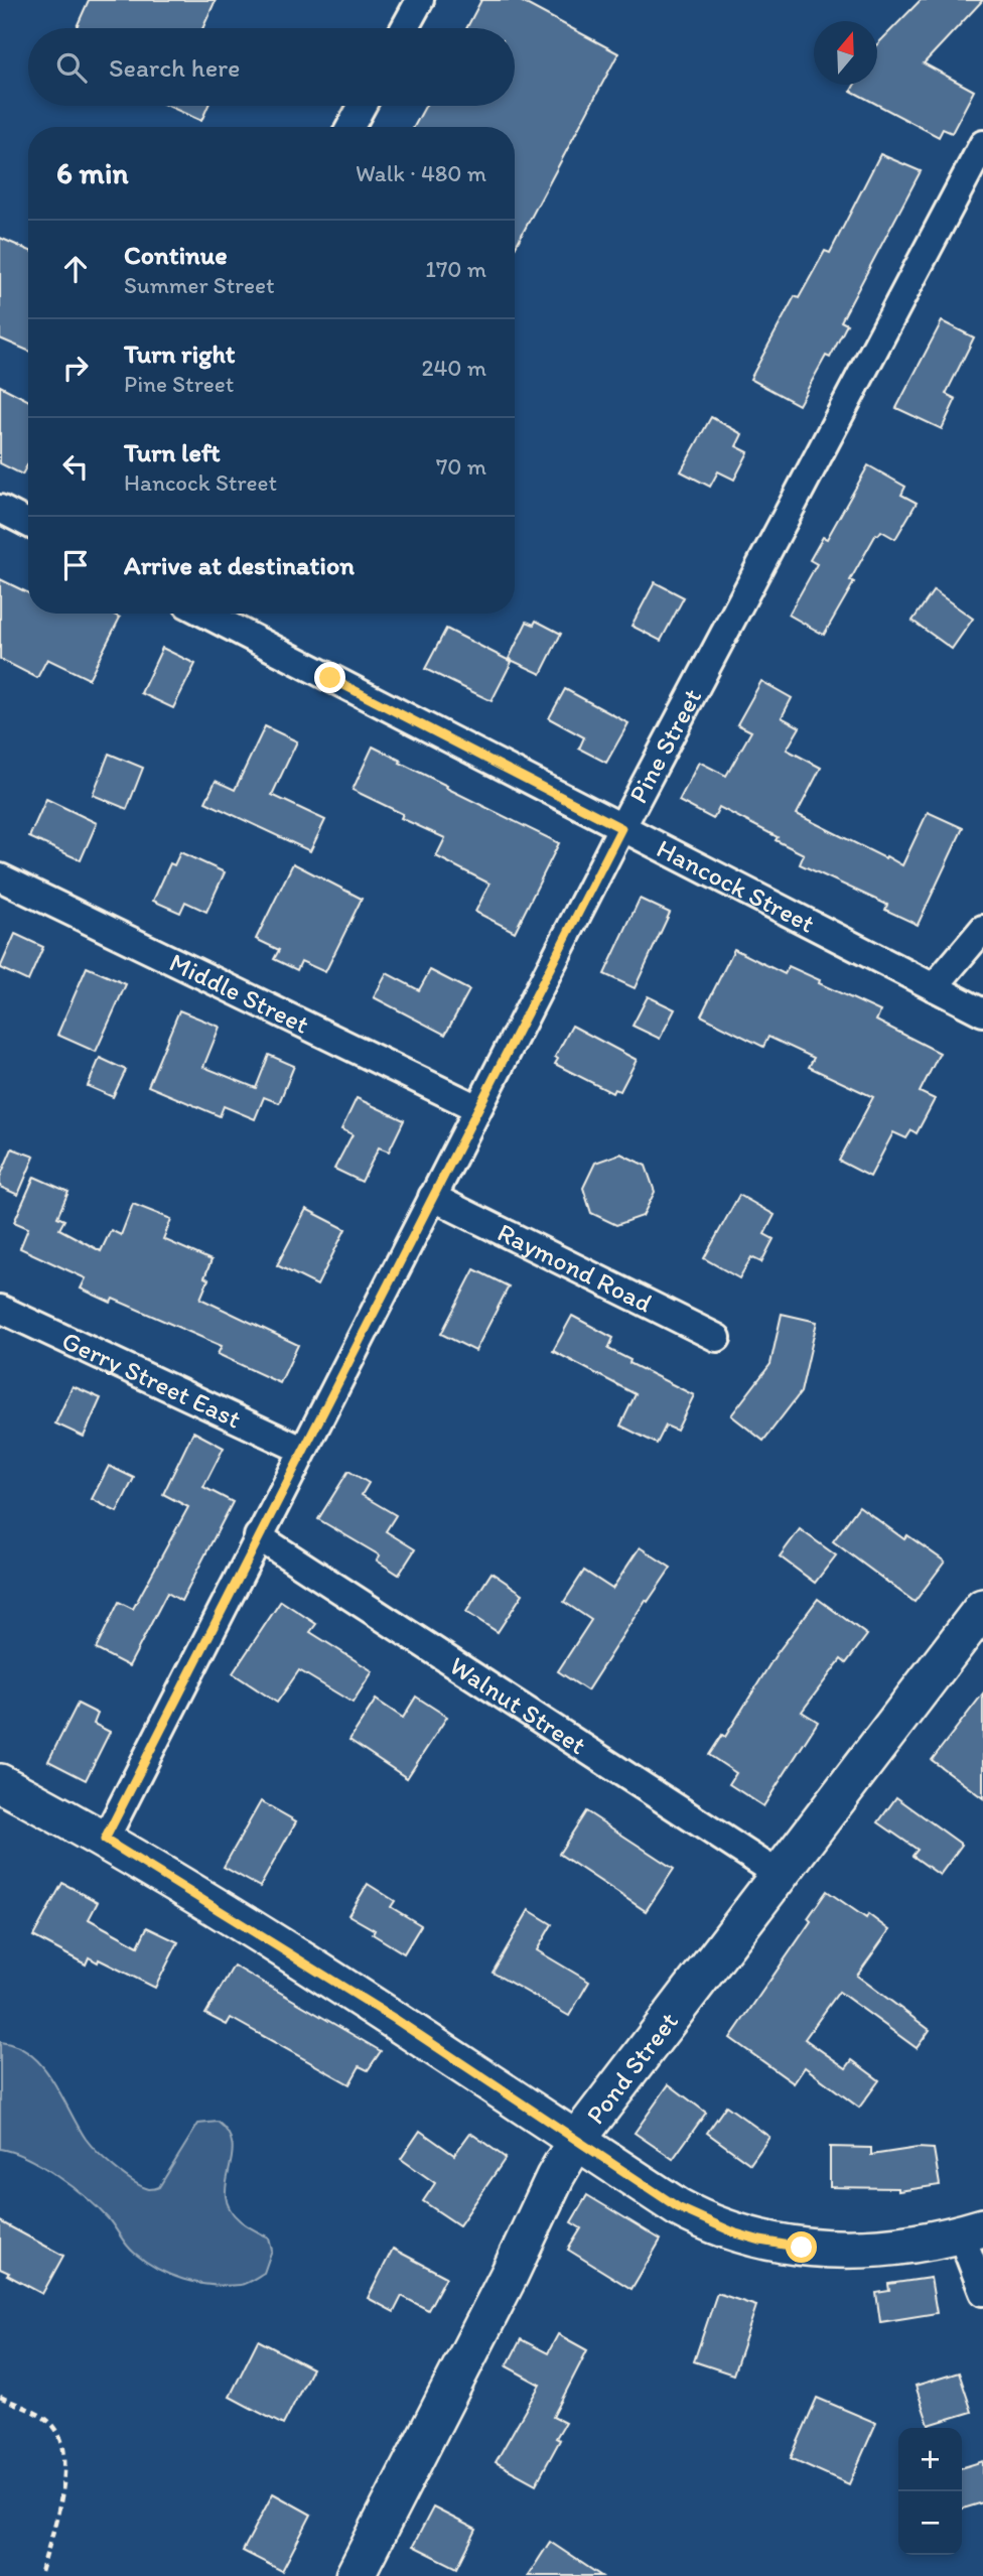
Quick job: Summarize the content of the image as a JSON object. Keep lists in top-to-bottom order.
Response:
{
  "streets": {
    "street": [
      "Pine Street",
      "Hancock Street",
      "Middle Street",
      "Raymond Road",
      "Gerry Street East",
      "Walnut Street",
      "Pond Street"
    ]
  },
  "crossings": [
    ["Pine Street", "Hancock Street"],
    ["Pine Street", "Middle Street"],
    ["Pine Street", "Raymond Road"],
    ["Pine Street", "Gerry Street East"],
    ["Pine Street", "Walnut Street"],
    ["Walnut Street", "Pond Street"]
  ],
  "north": "top",
  "page": {
    "search": "Search here",
    "heading": ["6 min", "Walk · 480 m"],
    "list": [
      ["Continue", "Summer Street", "170 m"],
      ["Turn right", "Pine Street", "240 m"],
      ["Turn left", "Hancock Street", "70 m"],
      "Arrive at destination"
    ],
    "map_buttons": ["+", "−"]
  }
}
